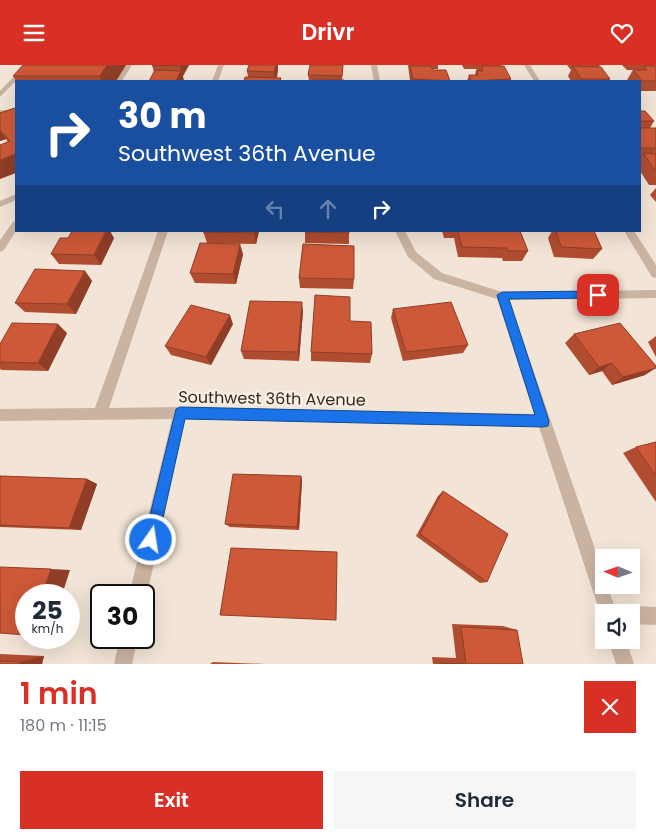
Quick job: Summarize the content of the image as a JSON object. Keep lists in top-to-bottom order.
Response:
{
  "streets": {
    "street": ["Southwest 36th Avenue"]
  },
  "north": "left",
  "page": {
    "header": "Drivr",
    "turn": ["30 m", "Southwest 36th Avenue"],
    "speed": "25 km/h",
    "limit": "30",
    "heading": ["1 min", "180 m · 11:15"],
    "buttons": ["Exit", "Share"]
  }
}
